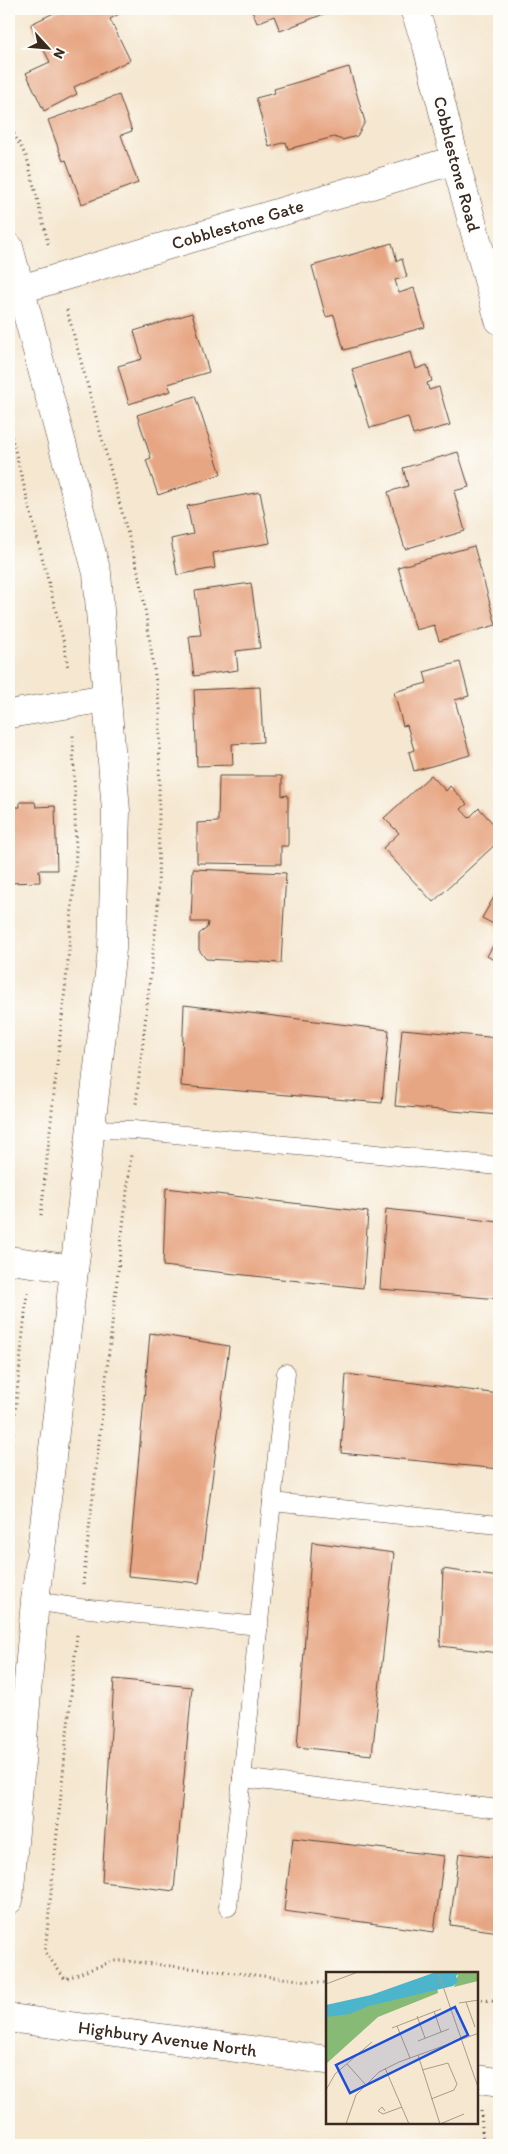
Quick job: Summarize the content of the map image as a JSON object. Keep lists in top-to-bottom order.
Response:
{
  "streets": {
    "street": ["Cobblestone Road", "Cobblestone Gate", "Highbury Avenue North"]
  },
  "crossings": [
    ["Cobblestone Road", "Cobblestone Gate"]
  ],
  "north": "bottom right"
}
